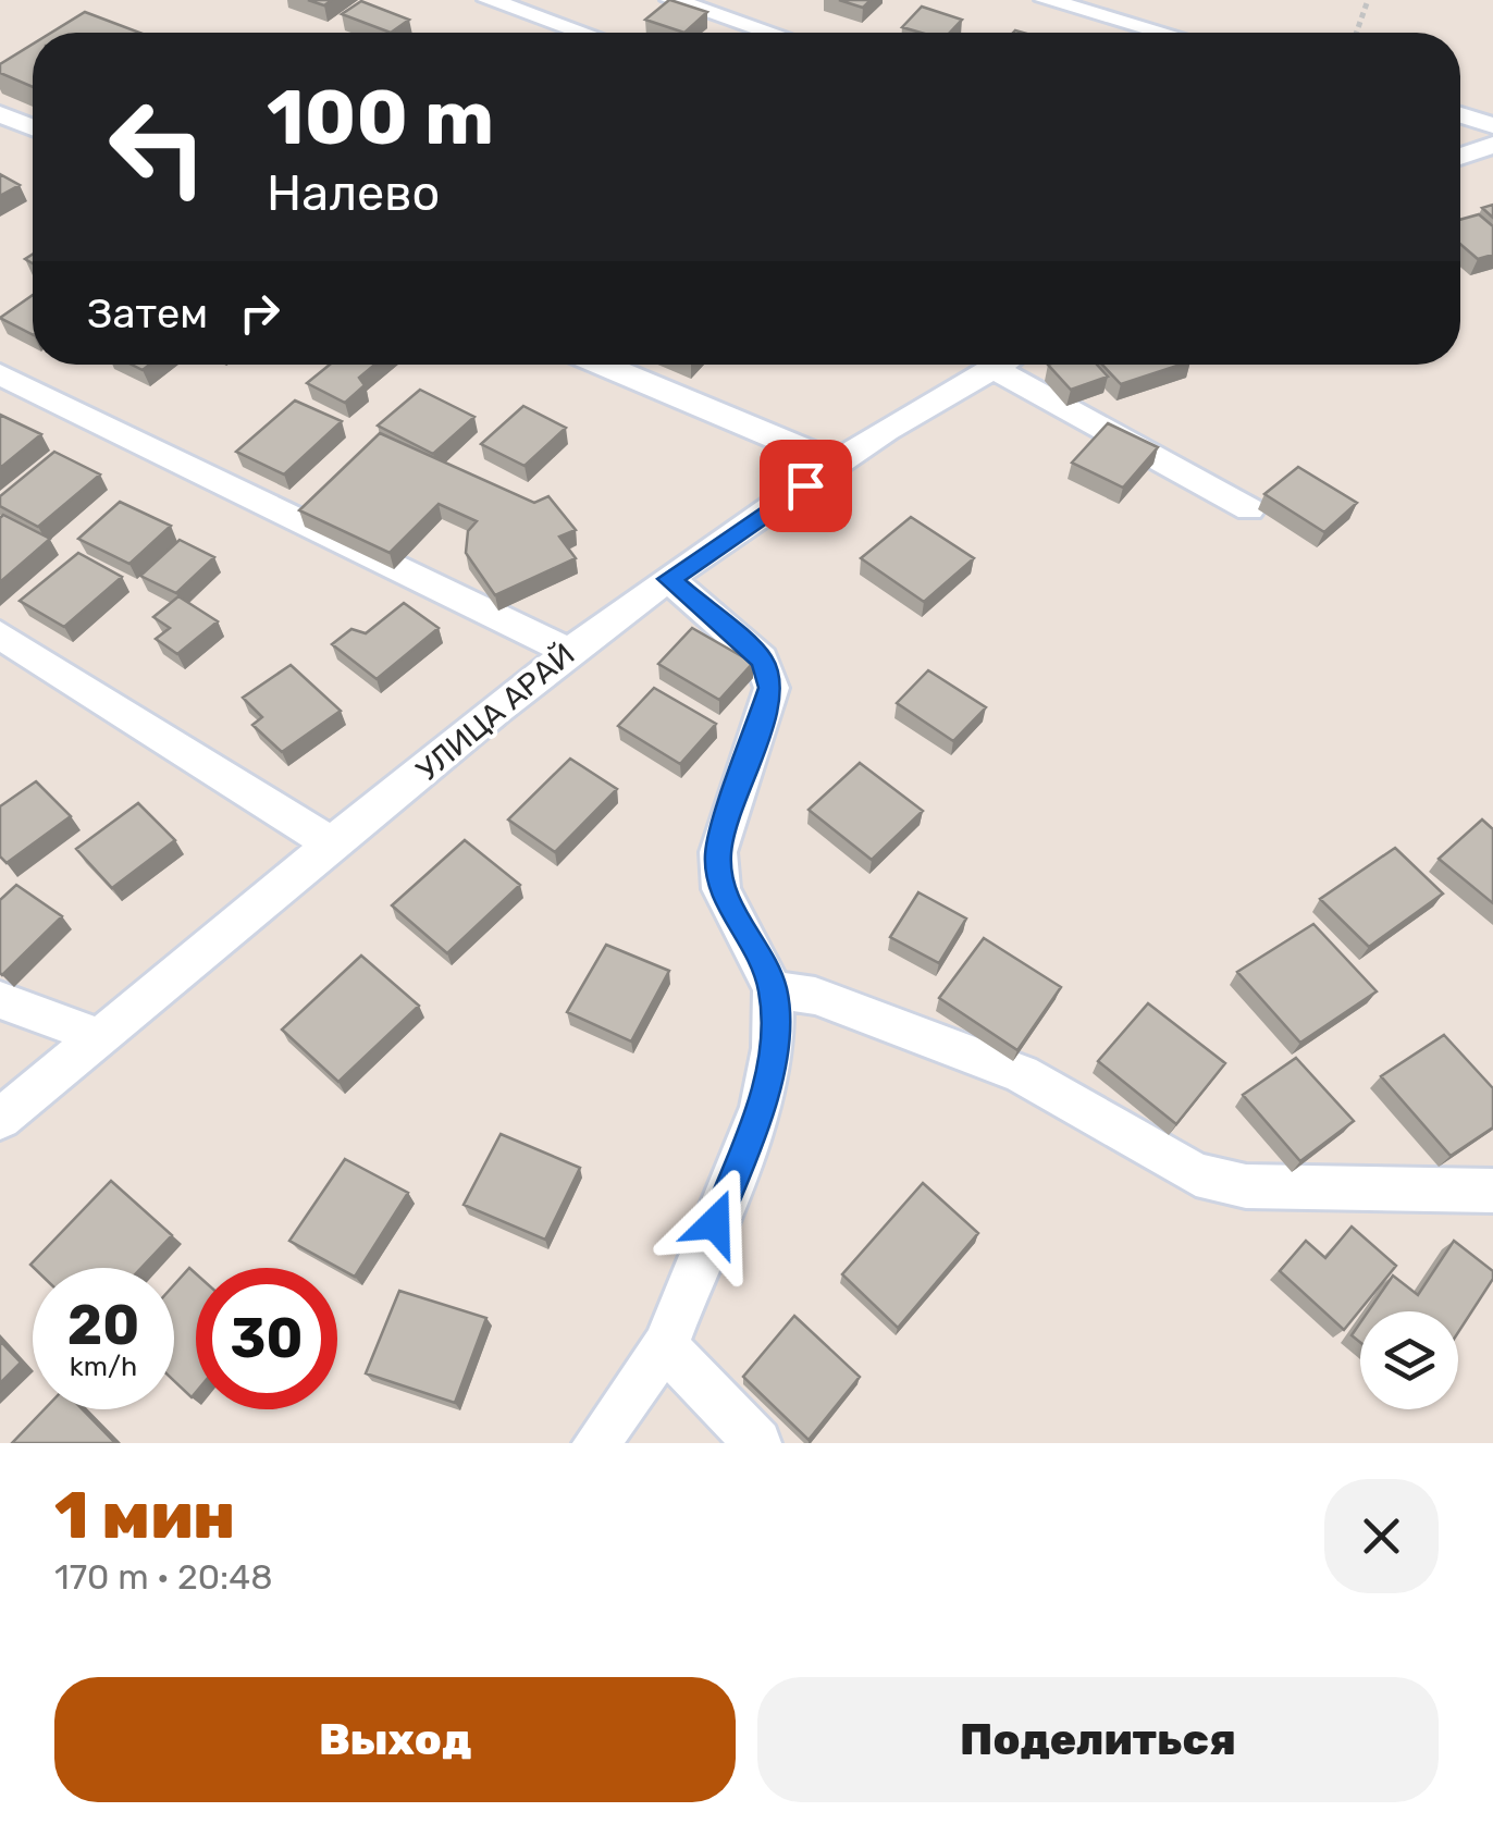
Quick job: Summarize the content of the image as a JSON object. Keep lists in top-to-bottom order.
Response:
{
  "streets": {
    "street": ["УЛИЦА АРАЙ"]
  },
  "page": {
    "turn": ["100 m", "Налево"],
    "then": "Затем",
    "speed": "20 km/h",
    "limit": "30",
    "heading": ["1 мин", "170 m · 20:48"],
    "buttons": ["Выход", "Поделиться"]
  }
}
